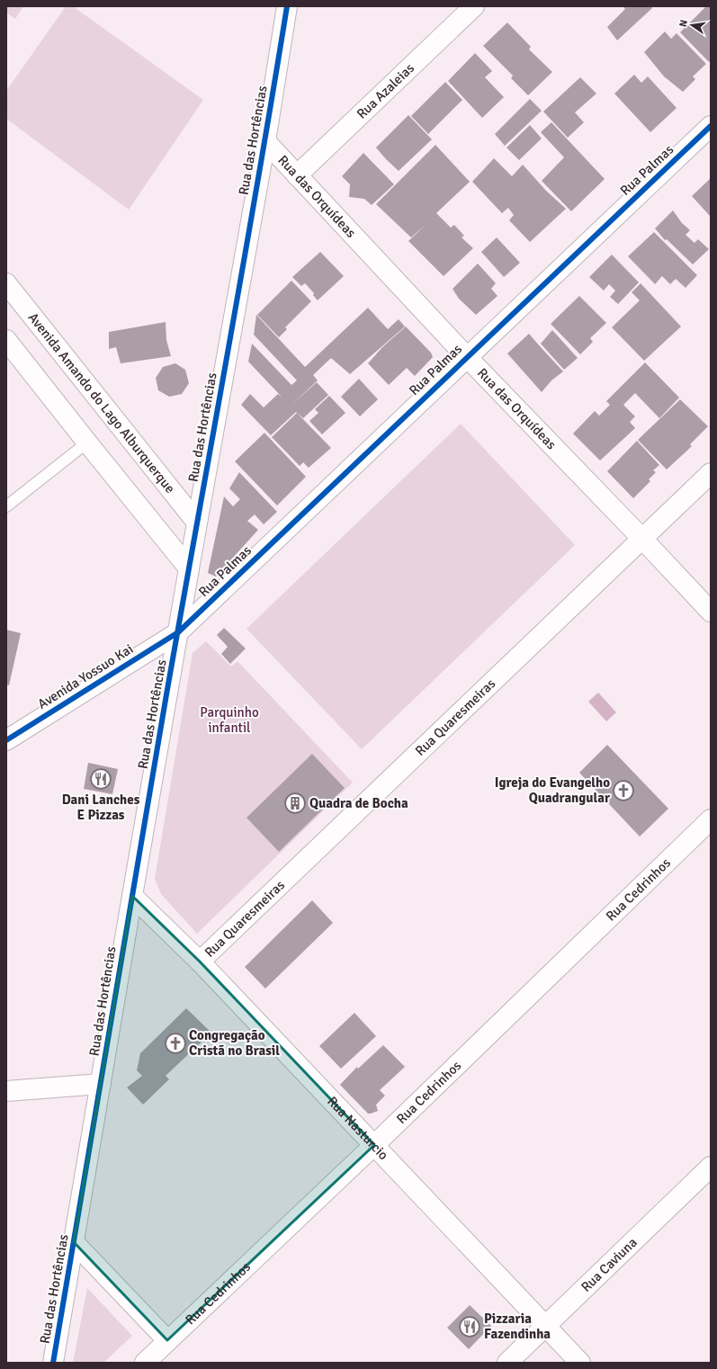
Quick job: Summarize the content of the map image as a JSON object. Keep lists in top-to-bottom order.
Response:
{
  "streets": {
    "street": [
      "Rua Azaleias",
      "Rua das Hortências",
      "Rua Palmas",
      "Rua das Orquídeas",
      "Avenida Amando do Lago Alburquerque",
      "Avenida Yossuo Kai",
      "Rua Quaresmeiras",
      "Rua Cedrinhos",
      "Rua Nasturcio",
      "Rua Caviuna"
    ]
  },
  "crossings": [
    ["Rua Azaleias", "Rua das Orquídeas"],
    ["Rua das Hortências", "Rua Palmas"],
    ["Rua das Hortências", "Rua das Orquídeas"],
    ["Rua das Hortências", "Avenida Amando do Lago Alburquerque"],
    ["Rua das Hortências", "Avenida Yossuo Kai"],
    ["Rua das Hortências", "Rua Nasturcio"],
    ["Rua Palmas", "Rua das Orquídeas"],
    ["Rua Palmas", "Avenida Yossuo Kai"],
    ["Rua das Orquídeas", "Rua Quaresmeiras"],
    ["Rua Quaresmeiras", "Rua Nasturcio"],
    ["Rua Cedrinhos", "Rua Nasturcio"],
    ["Rua Nasturcio", "Rua Caviuna"]
  ],
  "parks": ["Parquinho infantil"],
  "places": {
    "restaurant": ["Dani Lanches E Pizzas", "Pizzaria Fazendinha"],
    "church": ["Igreja do Evangelho Quadrangular", "Congregação Cristã no Brasil"],
    "building": ["Quadra de Bocha"]
  },
  "north": "left"
}
